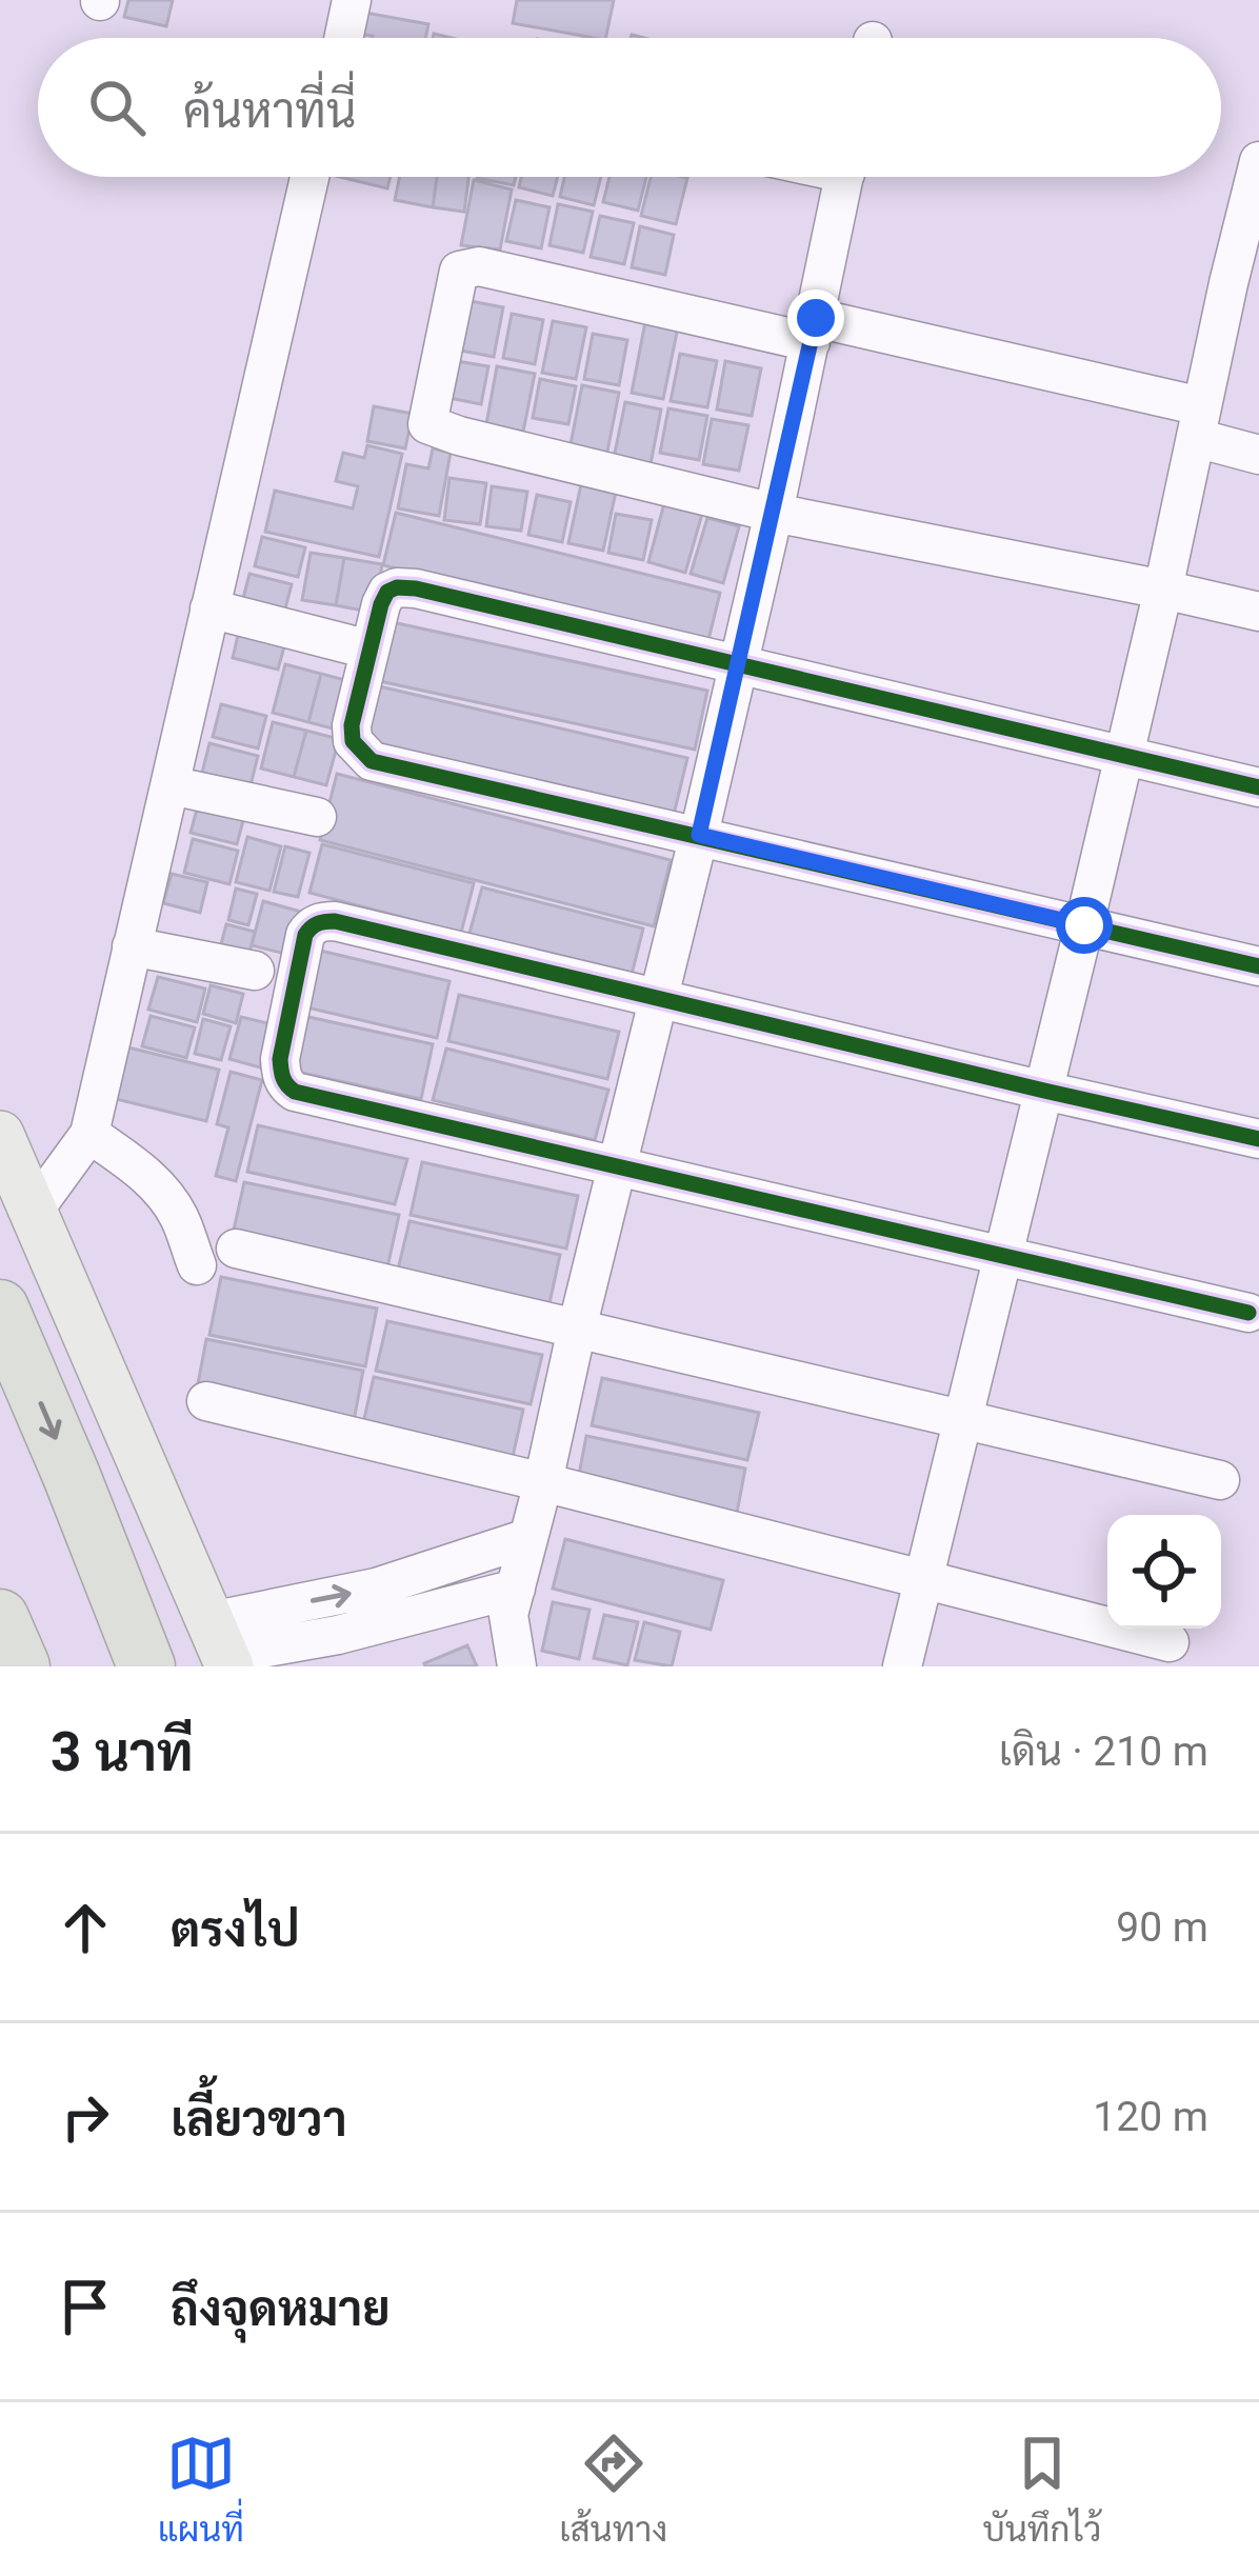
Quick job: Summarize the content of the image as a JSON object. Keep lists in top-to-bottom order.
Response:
{
  "page": {
    "search": "ค้นหาที่นี่",
    "heading": ["3 นาที", "เดิน · 210 m"],
    "list": [
      ["ตรงไป", "90 m"],
      ["เลี้ยวขวา", "120 m"],
      "ถึงจุดหมาย"
    ],
    "nav": ["แผนที่", "เส้นทาง", "บันทึกไว้"]
  }
}
